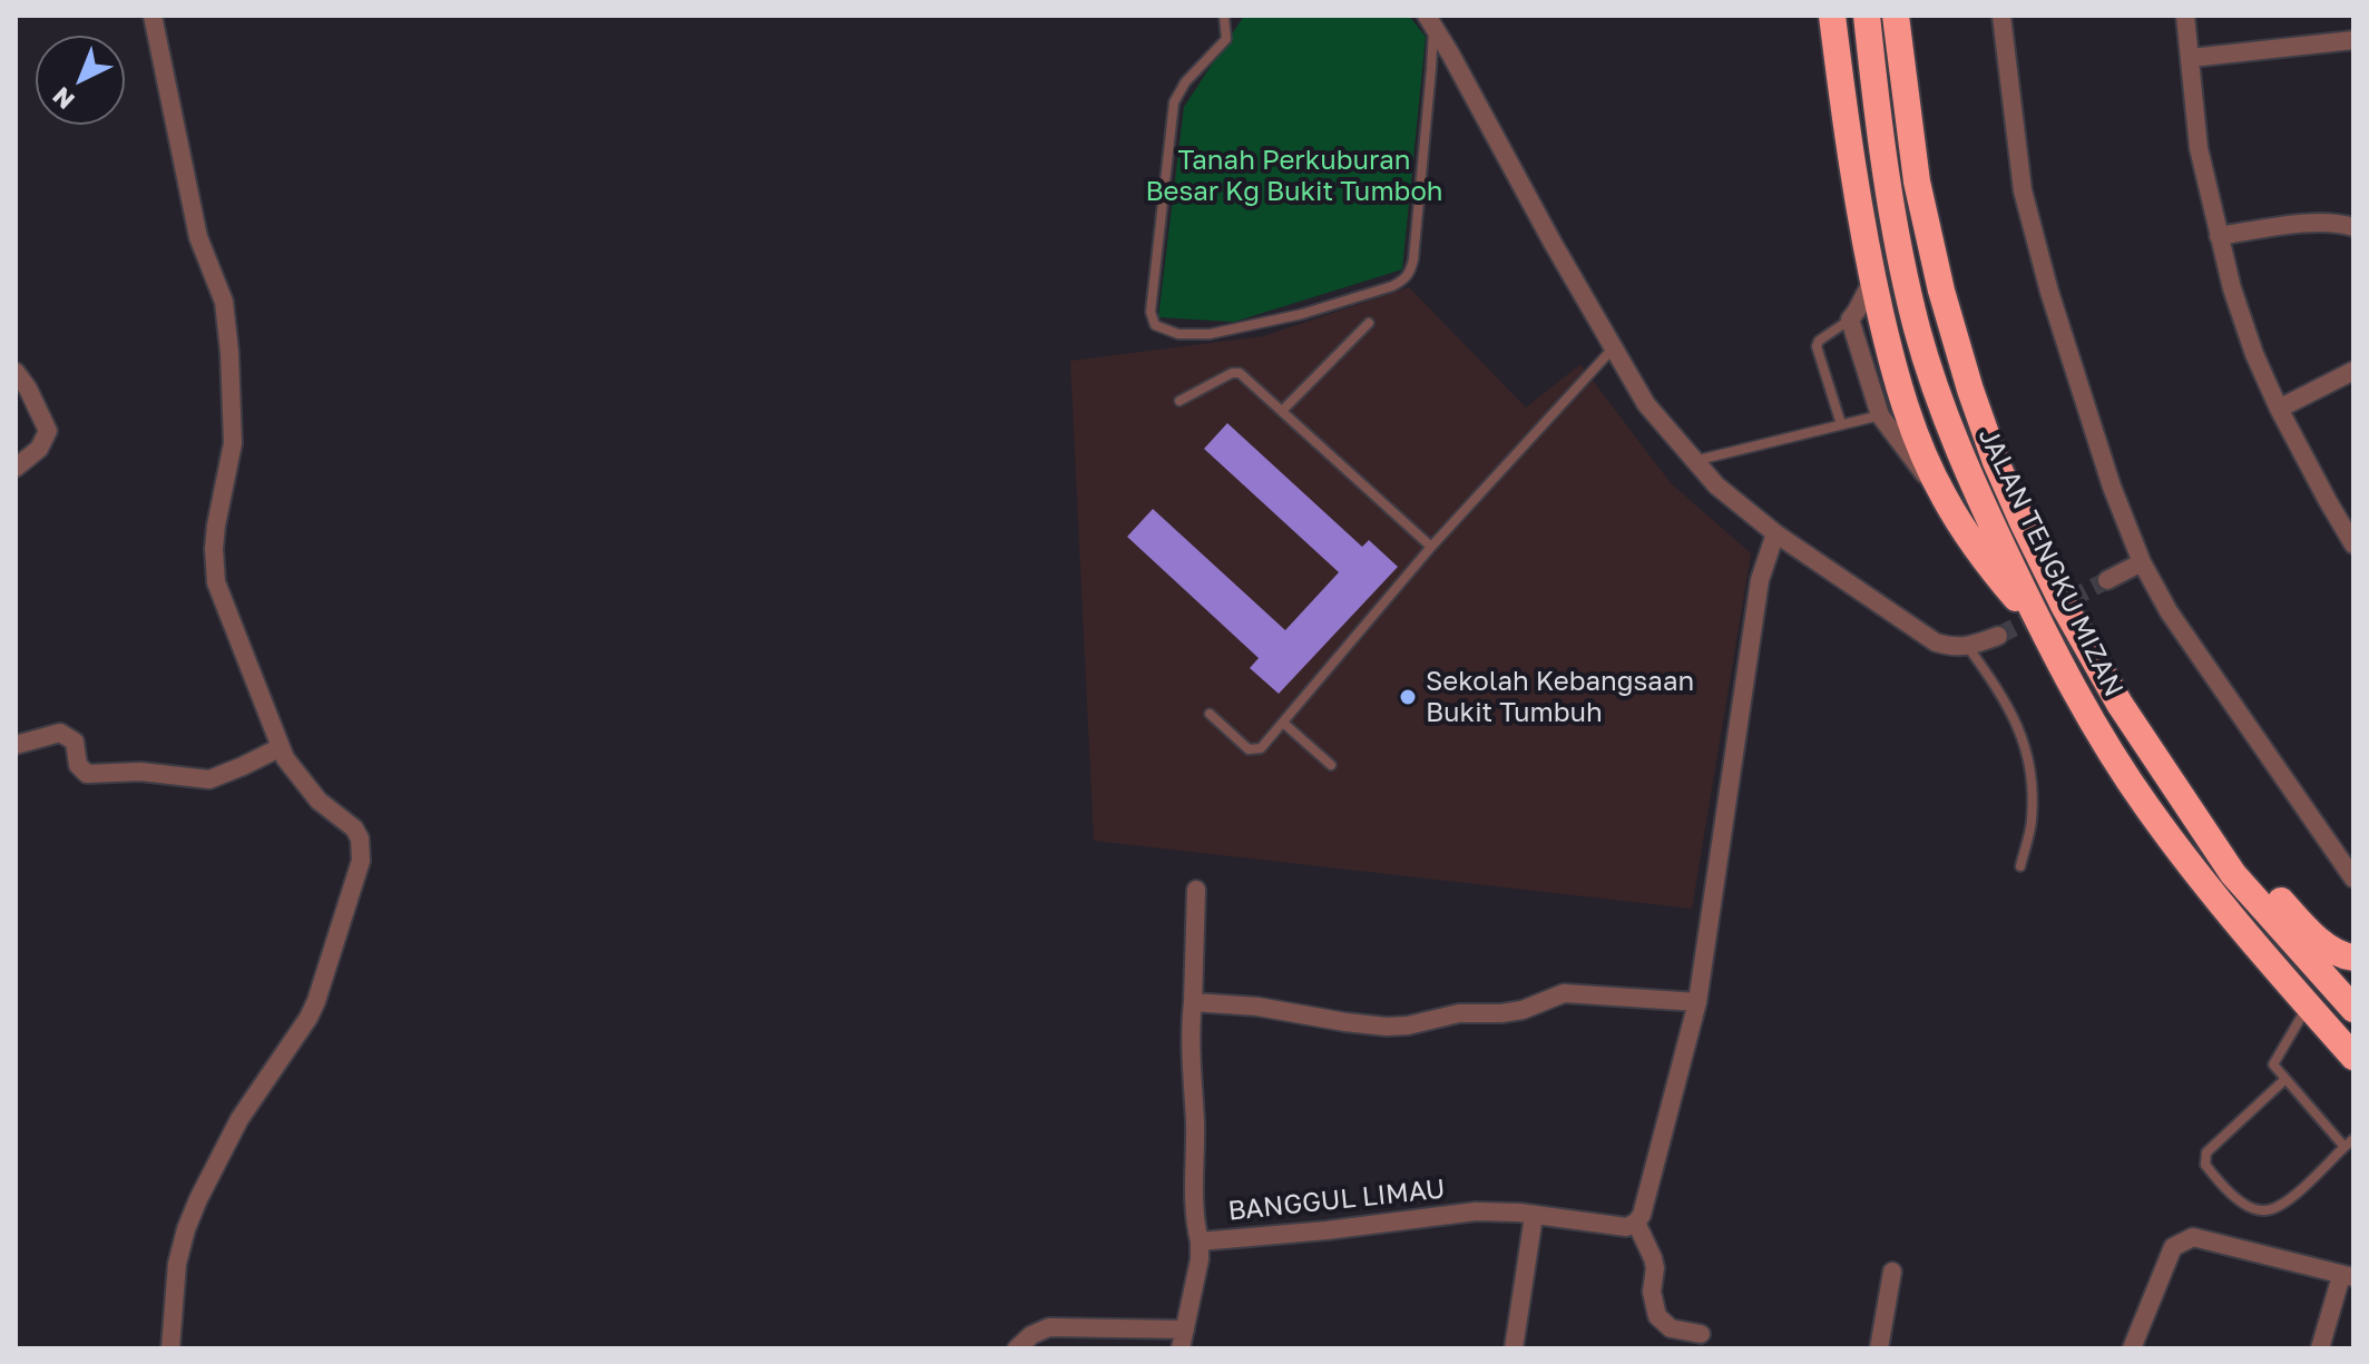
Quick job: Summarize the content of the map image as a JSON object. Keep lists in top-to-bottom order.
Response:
{
  "streets": {
    "highway": ["JALAN TENGKU MIZAN"],
    "street": ["BANGGUL LIMAU"]
  },
  "parks": ["Tanah Perkuburan Besar Kg Bukit Tumboh"],
  "places": ["Sekolah Kebangsaan Bukit Tumbuh"],
  "north": "bottom left"
}
